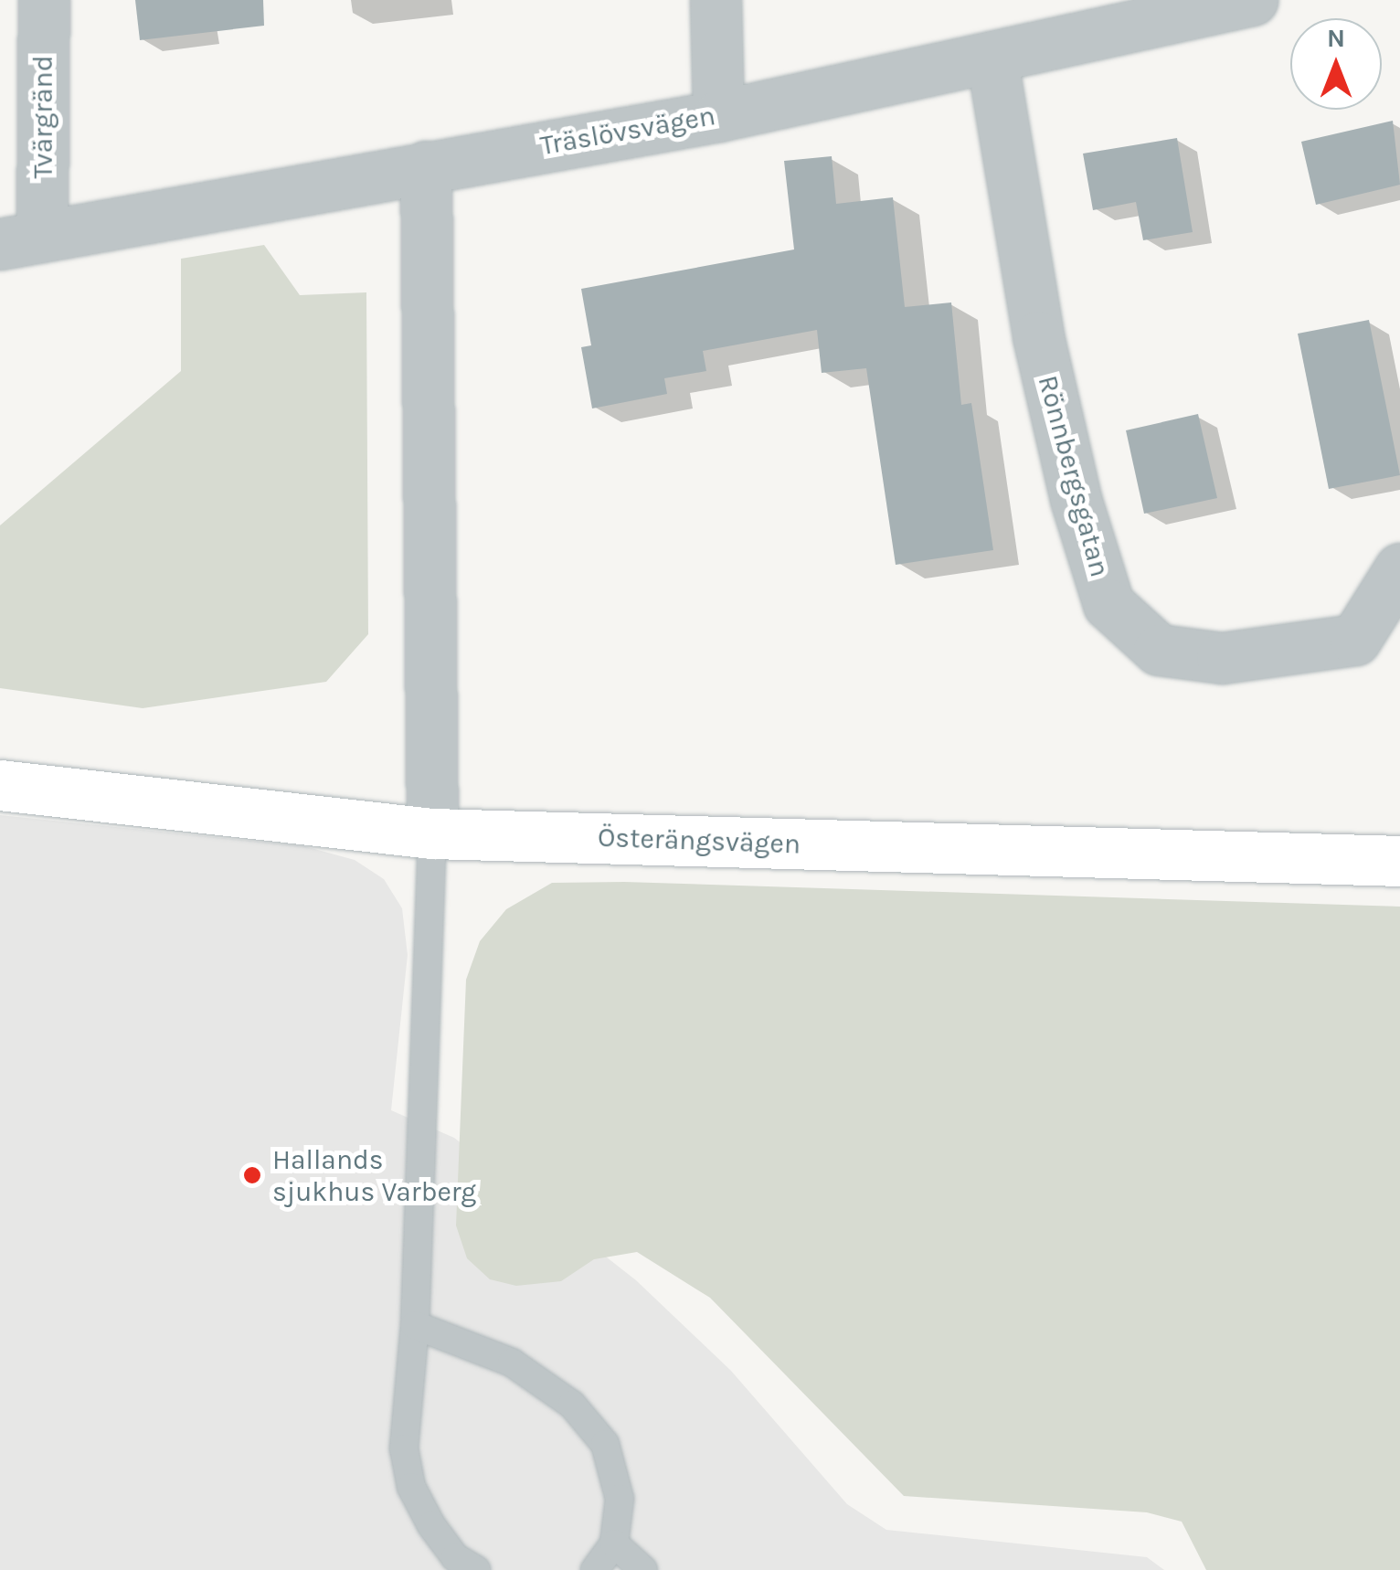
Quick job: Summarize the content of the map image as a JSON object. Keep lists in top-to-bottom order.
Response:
{
  "streets": {
    "street": [
      "Tvärgränd",
      "Träslövsvägen",
      "Rönnbergsgatan",
      "Österängsvägen"
    ]
  },
  "crossings": [
    ["Tvärgränd", "Träslövsvägen"],
    ["Träslövsvägen", "Rönnbergsgatan"]
  ],
  "places": ["Hallands sjukhus Varberg"],
  "north": "top"
}
